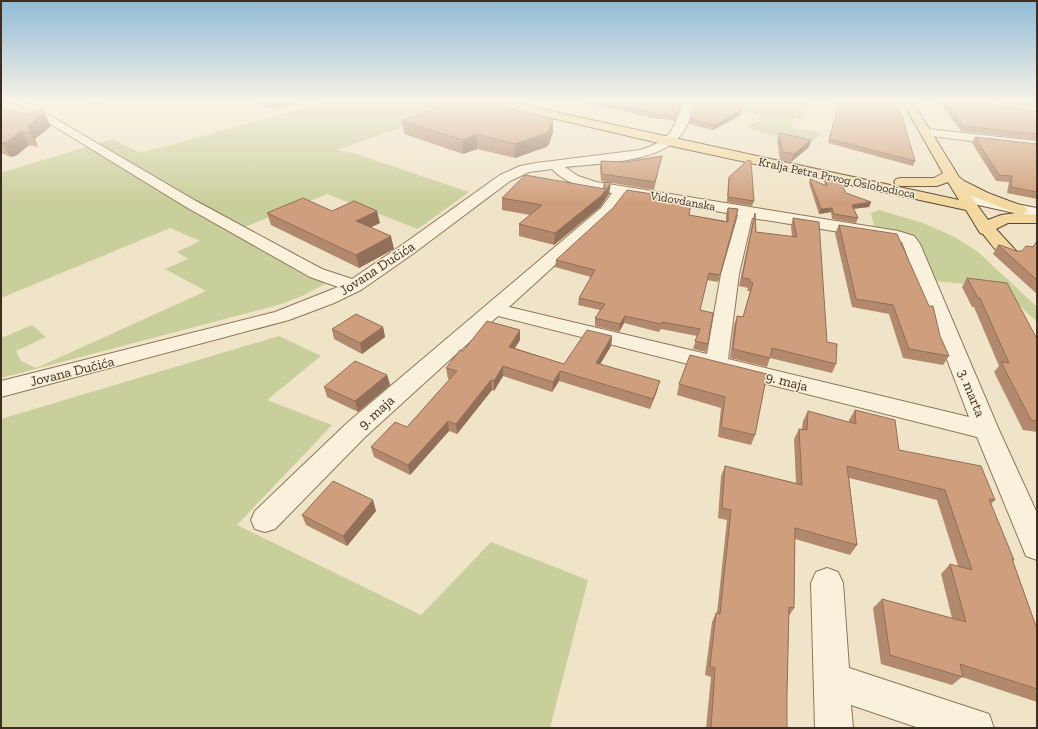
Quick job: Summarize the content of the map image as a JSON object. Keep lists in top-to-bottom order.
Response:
{
  "streets": {
    "main road": ["Kralja Petra Prvog Oslobodioca"],
    "street": [
      "Vidovdanska",
      "Jovana Dučića",
      "9. maja",
      "3. marta"
    ]
  },
  "crossings": [
    ["Kralja Petra Prvog Oslobodioca", "Jovana Dučića"],
    ["Vidovdanska", "Jovana Dučića"],
    ["Vidovdanska", "9. maja"],
    ["Vidovdanska", "3. marta"],
    ["9. maja", "3. marta"]
  ]
}
